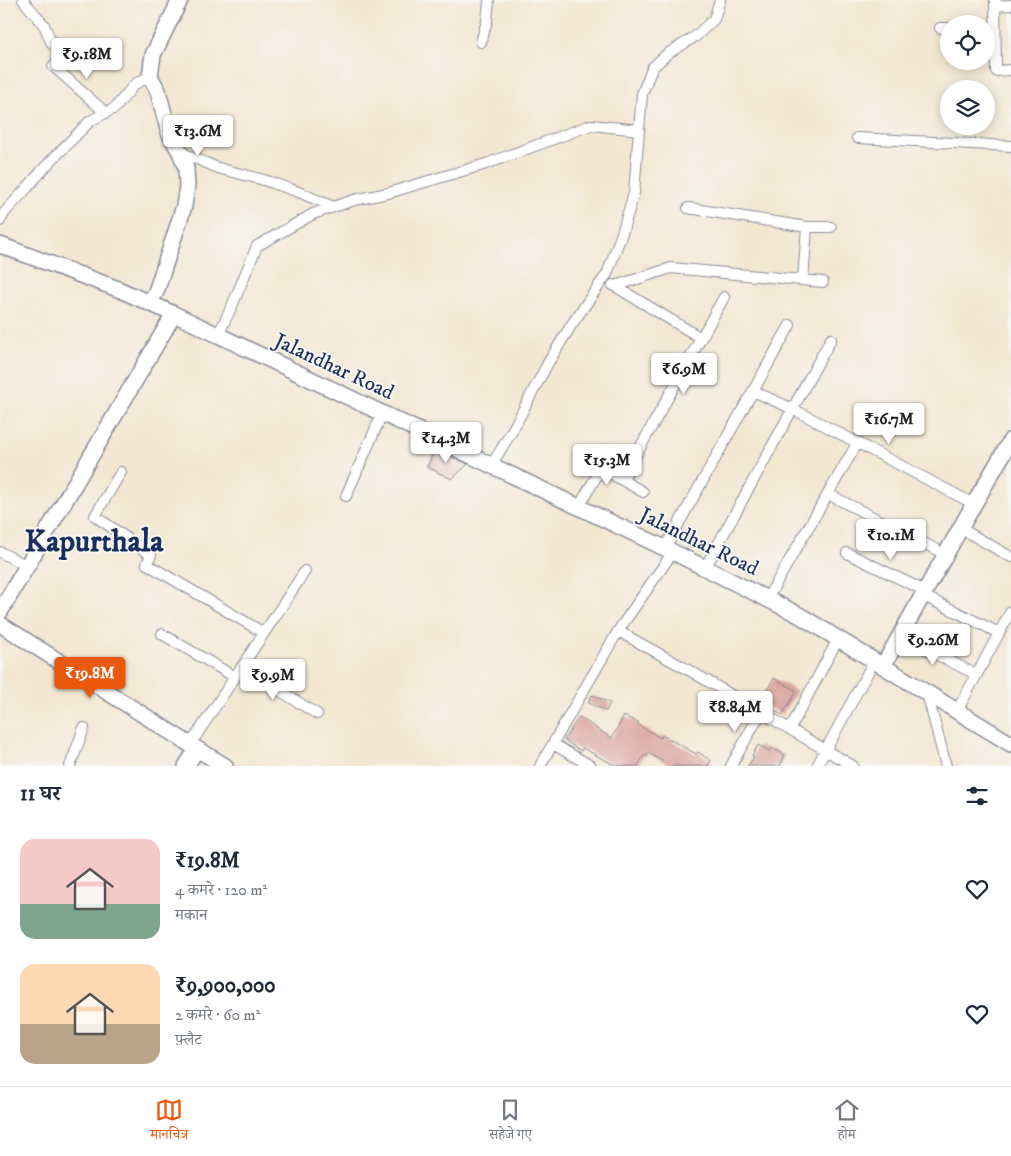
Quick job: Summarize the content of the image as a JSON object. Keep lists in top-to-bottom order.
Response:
{
  "streets": {
    "main road": ["Jalandhar Road"]
  },
  "districts": ["Kapurthala"],
  "page": {
    "price": [
      "₹9.18M",
      "₹13.6M",
      "₹6.9M",
      "₹16.7M",
      "₹14.3M",
      "₹15.3M",
      "₹10.1M",
      "₹9.26M",
      "₹19.8M",
      "₹9.9M",
      "₹8.84M"
    ],
    "heading": "11 घर",
    "list": [
      {
        "name": "₹19.8M",
        "note": "4 कमरे · 120 m² · मकान"
      },
      {
        "name": "₹9,900,000",
        "note": "2 कमरे · 60 m² · फ़्लैट"
      }
    ],
    "tabs": ["मानचित्र", "सहेजे गए", "होम"]
  }
}
